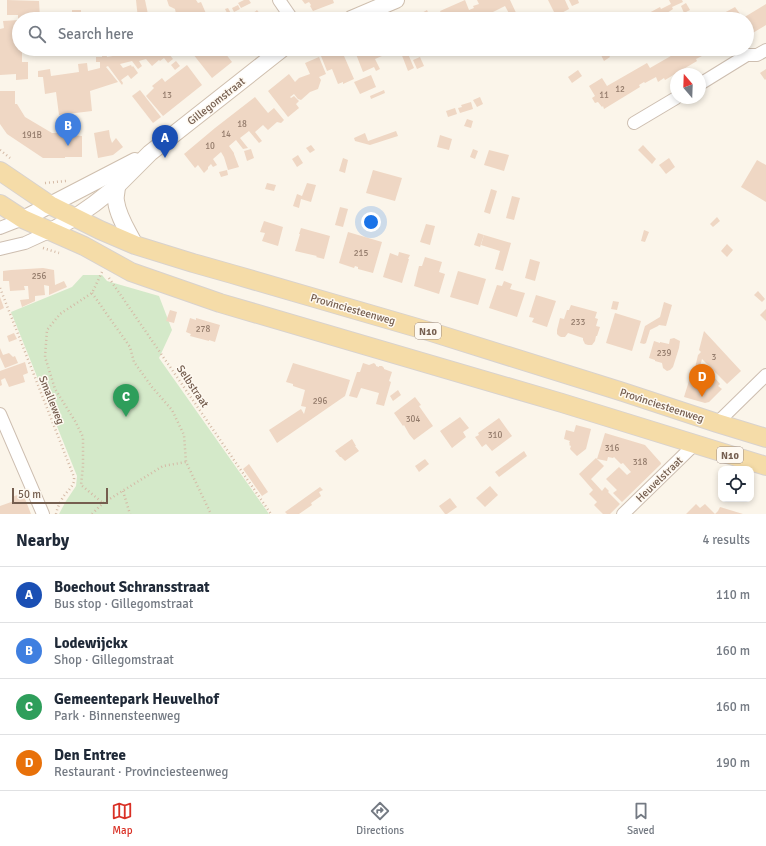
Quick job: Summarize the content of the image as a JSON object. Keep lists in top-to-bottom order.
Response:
{
  "streets": {
    "main road": ["Provinciesteenweg", "N10"],
    "street": ["Gillegomstraat", "Heuvelstraat"],
    "path": ["Selbstraat", "Smalleweg"]
  },
  "crossings": [
    ["Gillegomstraat", "Provinciesteenweg"],
    ["Gillegomstraat", "N10"],
    ["Provinciesteenweg", "N10"],
    ["Provinciesteenweg", "Heuvelstraat"],
    ["N10", "Heuvelstraat"]
  ],
  "house_numbers": [
    "12",
    "13",
    "11",
    "18",
    "14",
    "191B",
    "10",
    "215",
    "256",
    "233",
    "278",
    "239",
    "3",
    "296",
    "304",
    "310",
    "316",
    "318"
  ],
  "scale_bar": "50 m",
  "north": "top",
  "page": {
    "search": "Search here",
    "pins": [
      "B",
      "A",
      "D",
      "C"
    ],
    "scale": "50 m",
    "heading": ["Nearby", "4 results"],
    "list": [
      {
        "mark": "A",
        "name": "Boechout Schransstraat",
        "note": "Bus stop · Gillegomstraat",
        "value": "110 m"
      },
      {
        "mark": "B",
        "name": "Lodewijckx",
        "note": "Shop · Gillegomstraat",
        "value": "160 m"
      },
      {
        "mark": "C",
        "name": "Gemeentepark Heuvelhof",
        "note": "Park · Binnensteenweg",
        "value": "160 m"
      },
      {
        "mark": "D",
        "name": "Den Entree",
        "note": "Restaurant · Provinciesteenweg",
        "value": "190 m"
      }
    ],
    "nav": ["Map", "Directions", "Saved"]
  }
}
